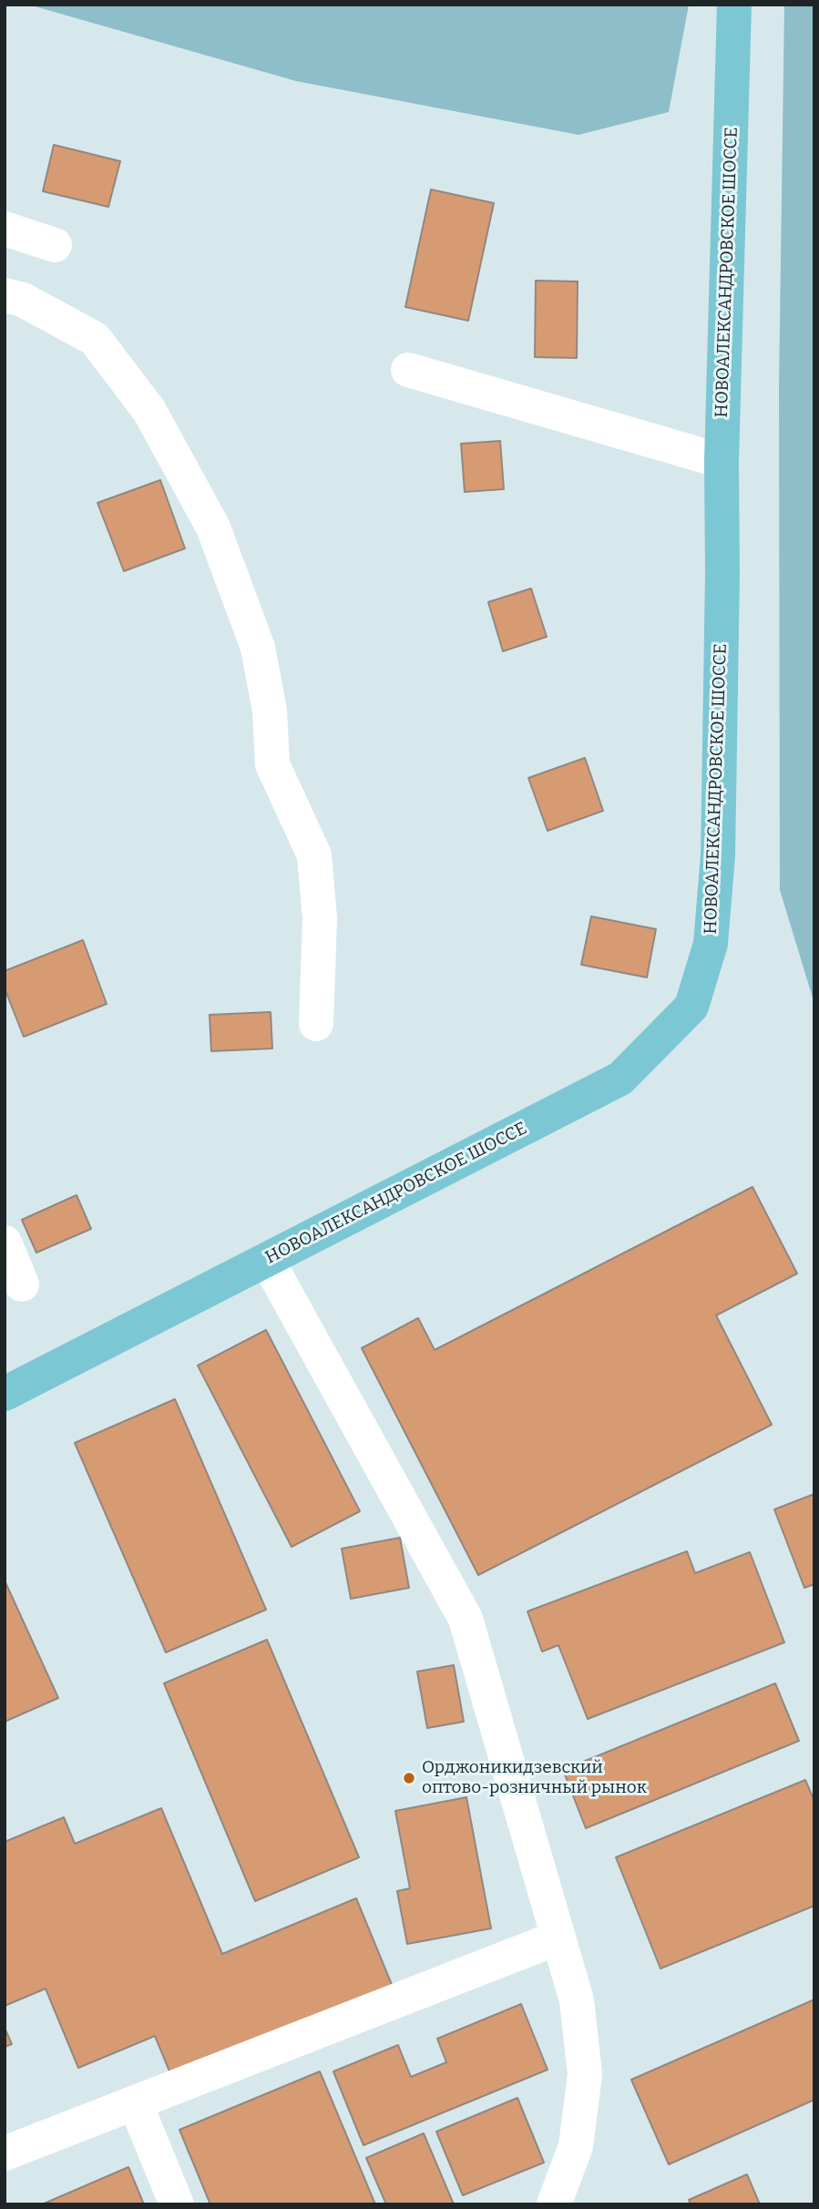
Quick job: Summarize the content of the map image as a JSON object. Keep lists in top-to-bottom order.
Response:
{
  "streets": {
    "main road": ["НОВОАЛЕКСАНДРОВСКОЕ ШОССЕ"]
  },
  "places": ["Орджоникидзевский оптово-розничный рынок"]
}
